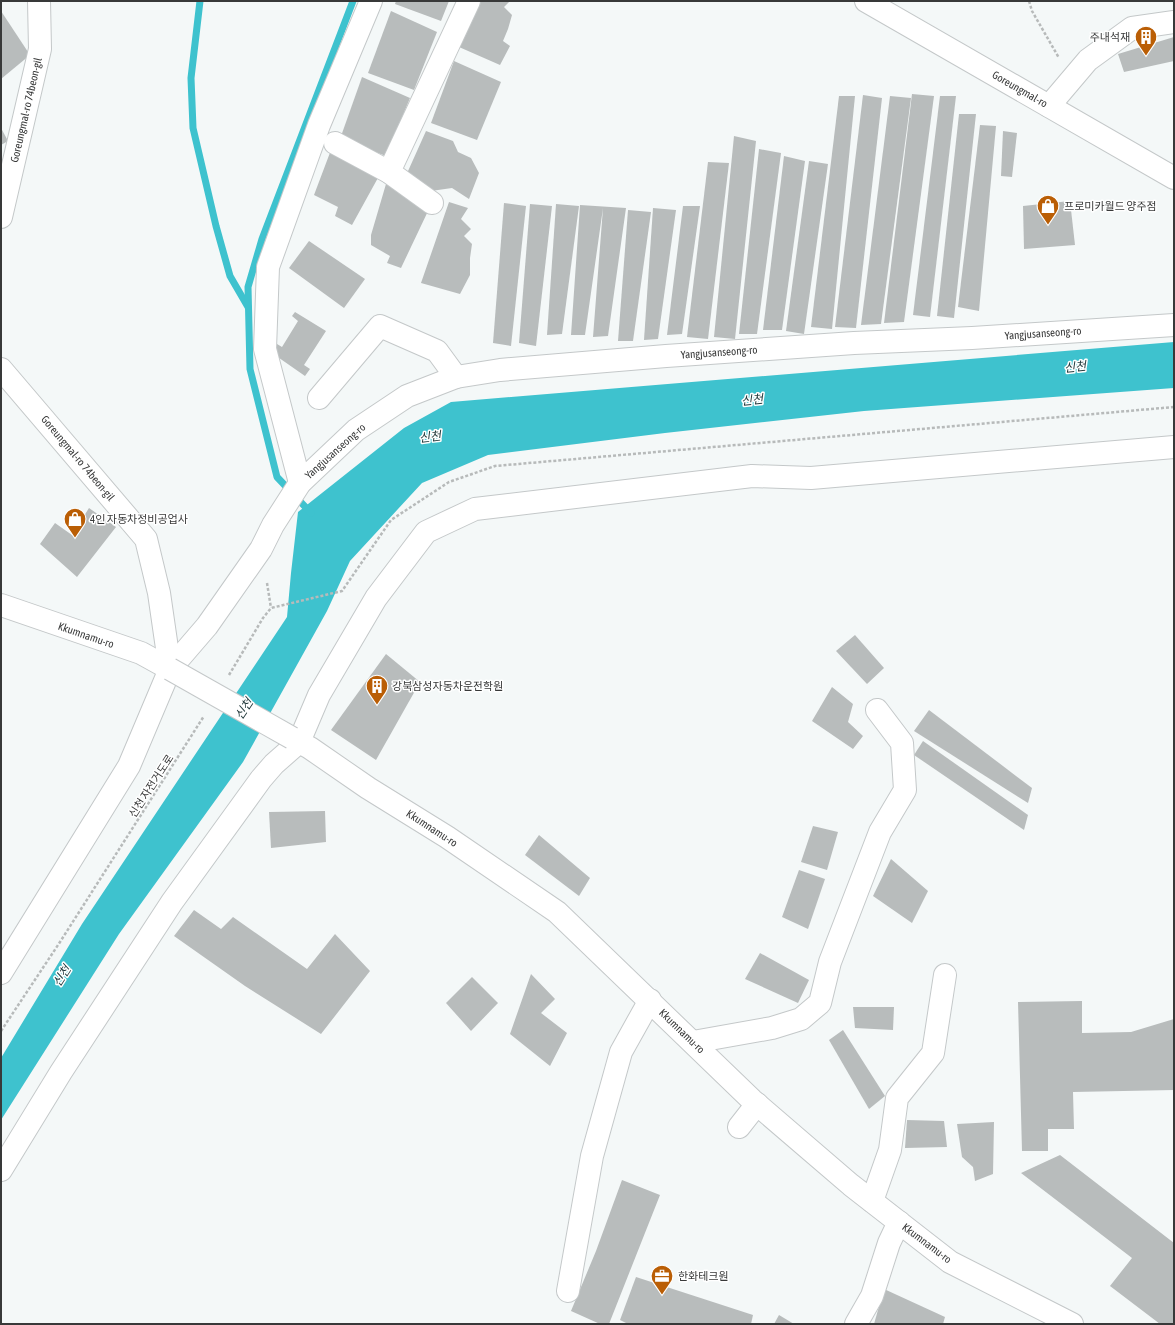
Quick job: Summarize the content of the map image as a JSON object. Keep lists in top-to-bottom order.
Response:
{
  "streets": {
    "street": [
      "Goreungmal-ro",
      "Goreungmal-ro 74beon-gil",
      "Yangjusanseong-ro",
      "Kkumnamu-ro"
    ],
    "path": ["신천 자전거도로"]
  },
  "crossings": [
    ["Goreungmal-ro 74beon-gil", "Yangjusanseong-ro"],
    ["Goreungmal-ro 74beon-gil", "Kkumnamu-ro"],
    ["Yangjusanseong-ro", "Kkumnamu-ro"]
  ],
  "water": ["신천"],
  "places": {
    "building": ["주내석재", "강북삼성자동차운전학원"],
    "shop": ["프로미카월드 양주점", "4인 자동차정비공업사"],
    "office": ["한화테크원"]
  }
}
